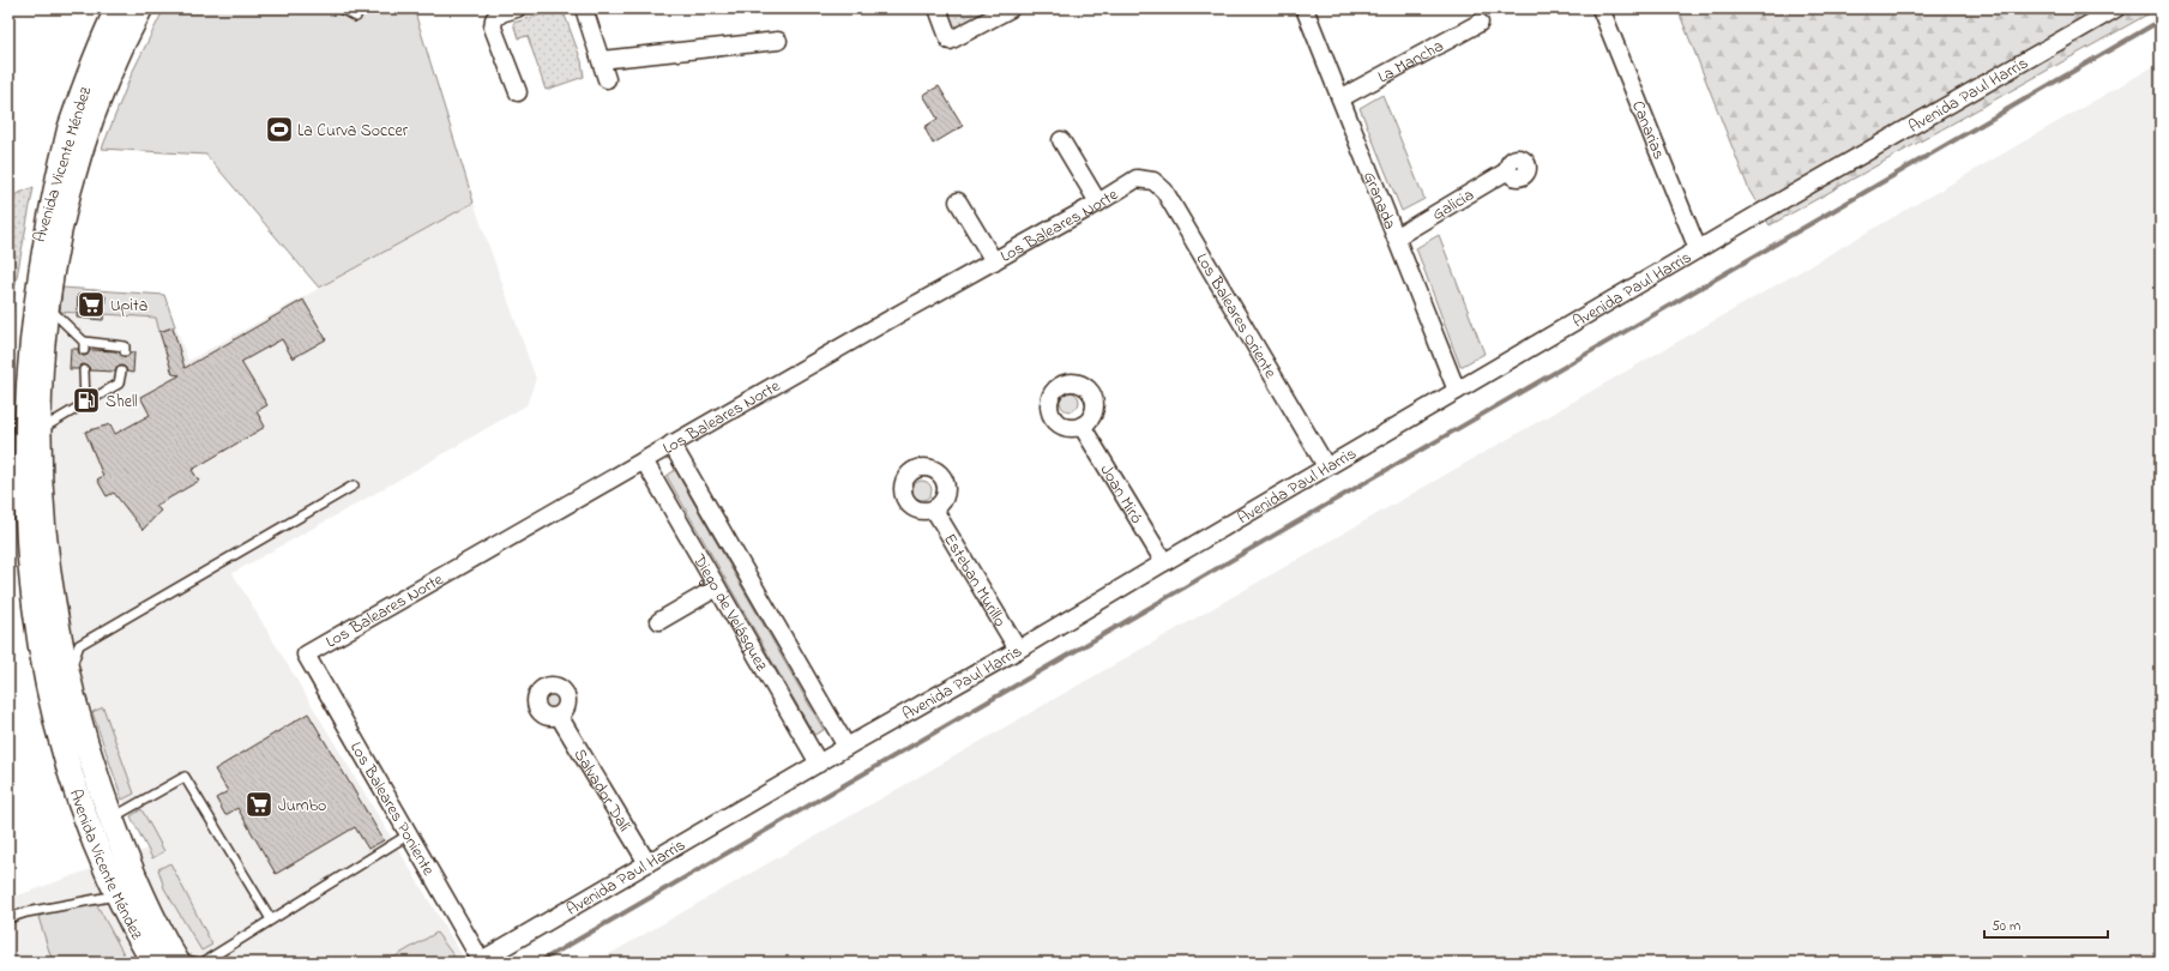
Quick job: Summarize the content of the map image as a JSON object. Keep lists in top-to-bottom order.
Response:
{
  "streets": {
    "main road": ["Avenida Vicente Méndez"],
    "street": [
      "La Mancha",
      "Avenida Paul Harris",
      "Canarias",
      "Granada",
      "Galicia",
      "Los Baleares Norte",
      "Los Baleares Oriente",
      "Joan Miró",
      "Esteban Murillo",
      "Diego de Velásquez",
      "Salvador Dalí",
      "Los Baleares Poniente"
    ]
  },
  "crossings": [
    ["La Mancha", "Granada"],
    ["Avenida Paul Harris", "Canarias"],
    ["Avenida Paul Harris", "Granada"],
    ["Avenida Paul Harris", "Los Baleares Oriente"],
    ["Avenida Paul Harris", "Joan Miró"],
    ["Avenida Paul Harris", "Esteban Murillo"],
    ["Avenida Paul Harris", "Diego de Velásquez"],
    ["Avenida Paul Harris", "Salvador Dalí"],
    ["Avenida Paul Harris", "Los Baleares Poniente"],
    ["Granada", "Galicia"],
    ["Los Baleares Norte", "Los Baleares Oriente"],
    ["Los Baleares Norte", "Diego de Velásquez"],
    ["Los Baleares Norte", "Los Baleares Poniente"]
  ],
  "places": {
    "sports": ["La Curva Soccer"],
    "supermarket": ["Upita", "Jumbo"],
    "fuel station": ["Shell"]
  },
  "scale_bar": "50 m"
}
